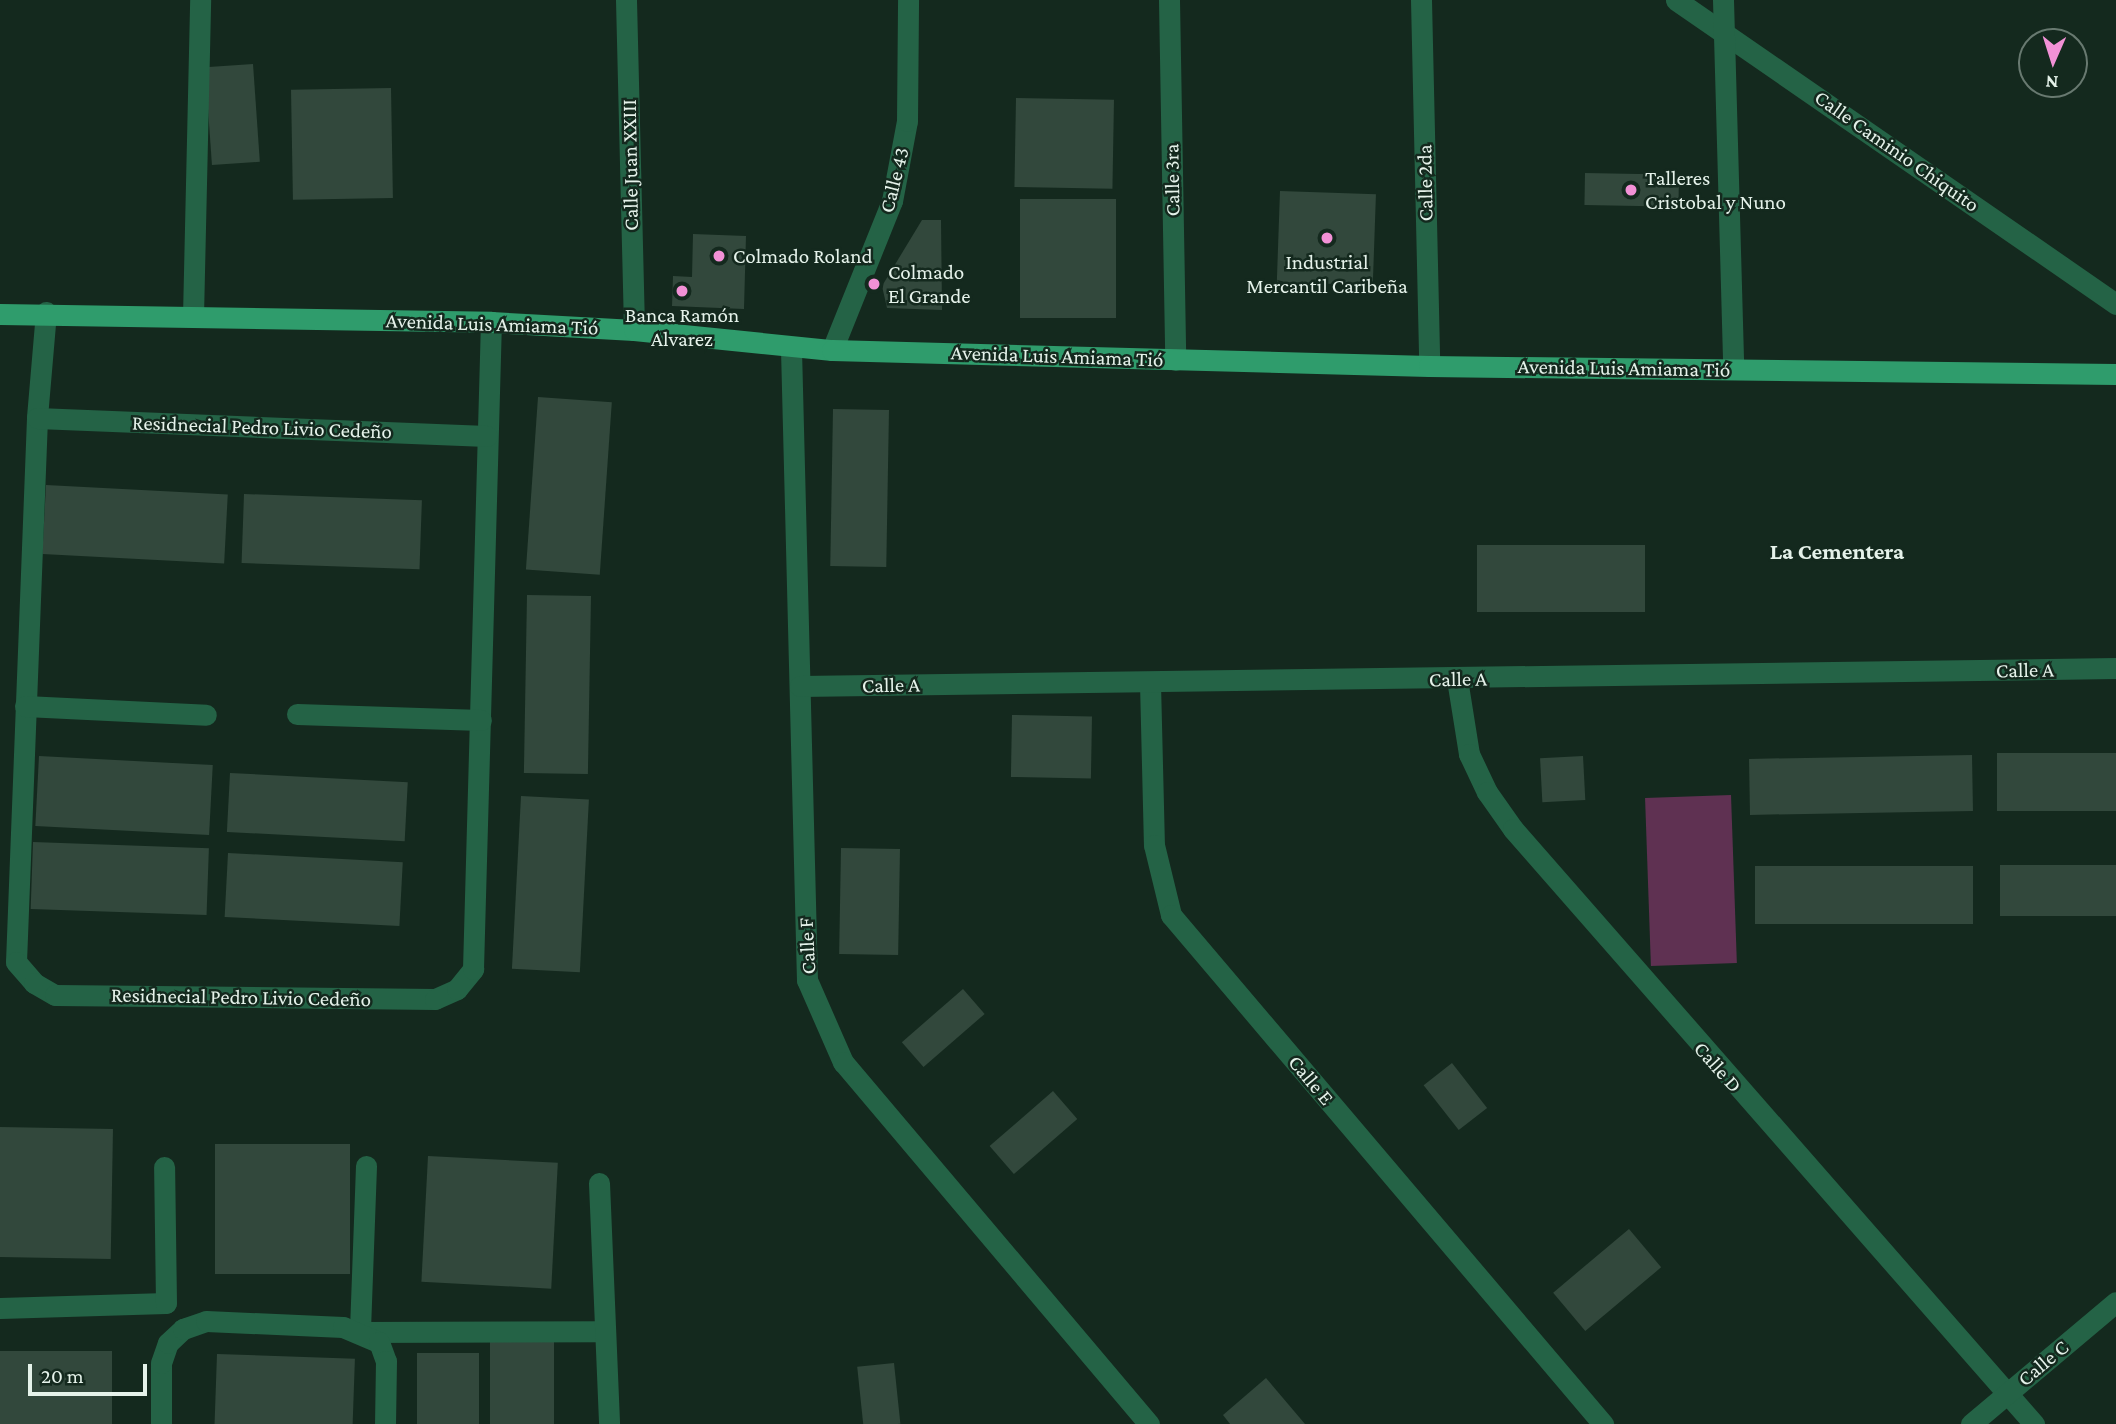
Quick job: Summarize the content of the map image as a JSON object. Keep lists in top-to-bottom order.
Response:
{
  "streets": {
    "main road": ["Avenida Luis Amiama Tió"],
    "street": [
      "Calle Caminio Chiquito",
      "Calle Juan XXIII",
      "Calle 43",
      "Calle 3ra",
      "Calle 2da",
      "Residnecial Pedro Livio Cedeño",
      "Calle A",
      "Calle F",
      "Calle D",
      "Calle E",
      "Calle C"
    ]
  },
  "crossings": [
    ["Calle Juan XXIII", "Avenida Luis Amiama Tió"],
    ["Calle 43", "Avenida Luis Amiama Tió"],
    ["Calle 3ra", "Avenida Luis Amiama Tió"],
    ["Calle 2da", "Avenida Luis Amiama Tió"],
    ["Avenida Luis Amiama Tió", "Residnecial Pedro Livio Cedeño"],
    ["Avenida Luis Amiama Tió", "Calle F"],
    ["Calle A", "Calle F"],
    ["Calle A", "Calle D"],
    ["Calle A", "Calle E"],
    ["Calle D", "Calle C"]
  ],
  "districts": ["La Cementera"],
  "places": [
    "Talleres Cristobal y Nuno",
    "Industrial Mercantil Caribeña",
    "Colmado Roland",
    "Colmado El Grande",
    "Banca Ramón Alvarez"
  ],
  "scale_bar": "20 m",
  "north": "bottom"
}
